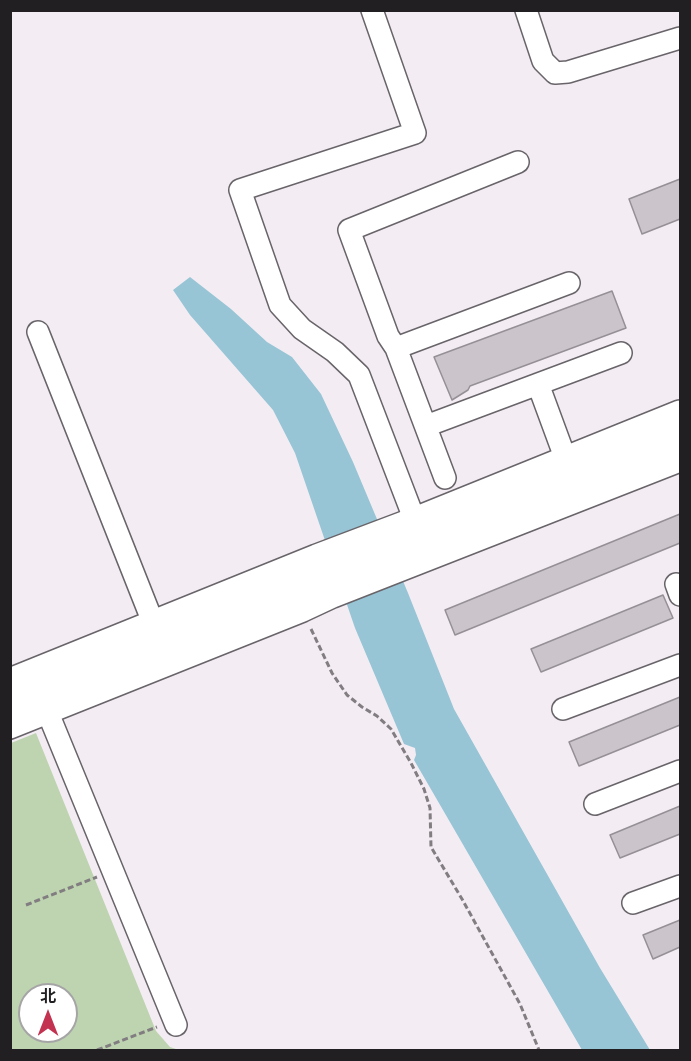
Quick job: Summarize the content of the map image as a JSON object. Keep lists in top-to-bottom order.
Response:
{
  "north": "top"
}
